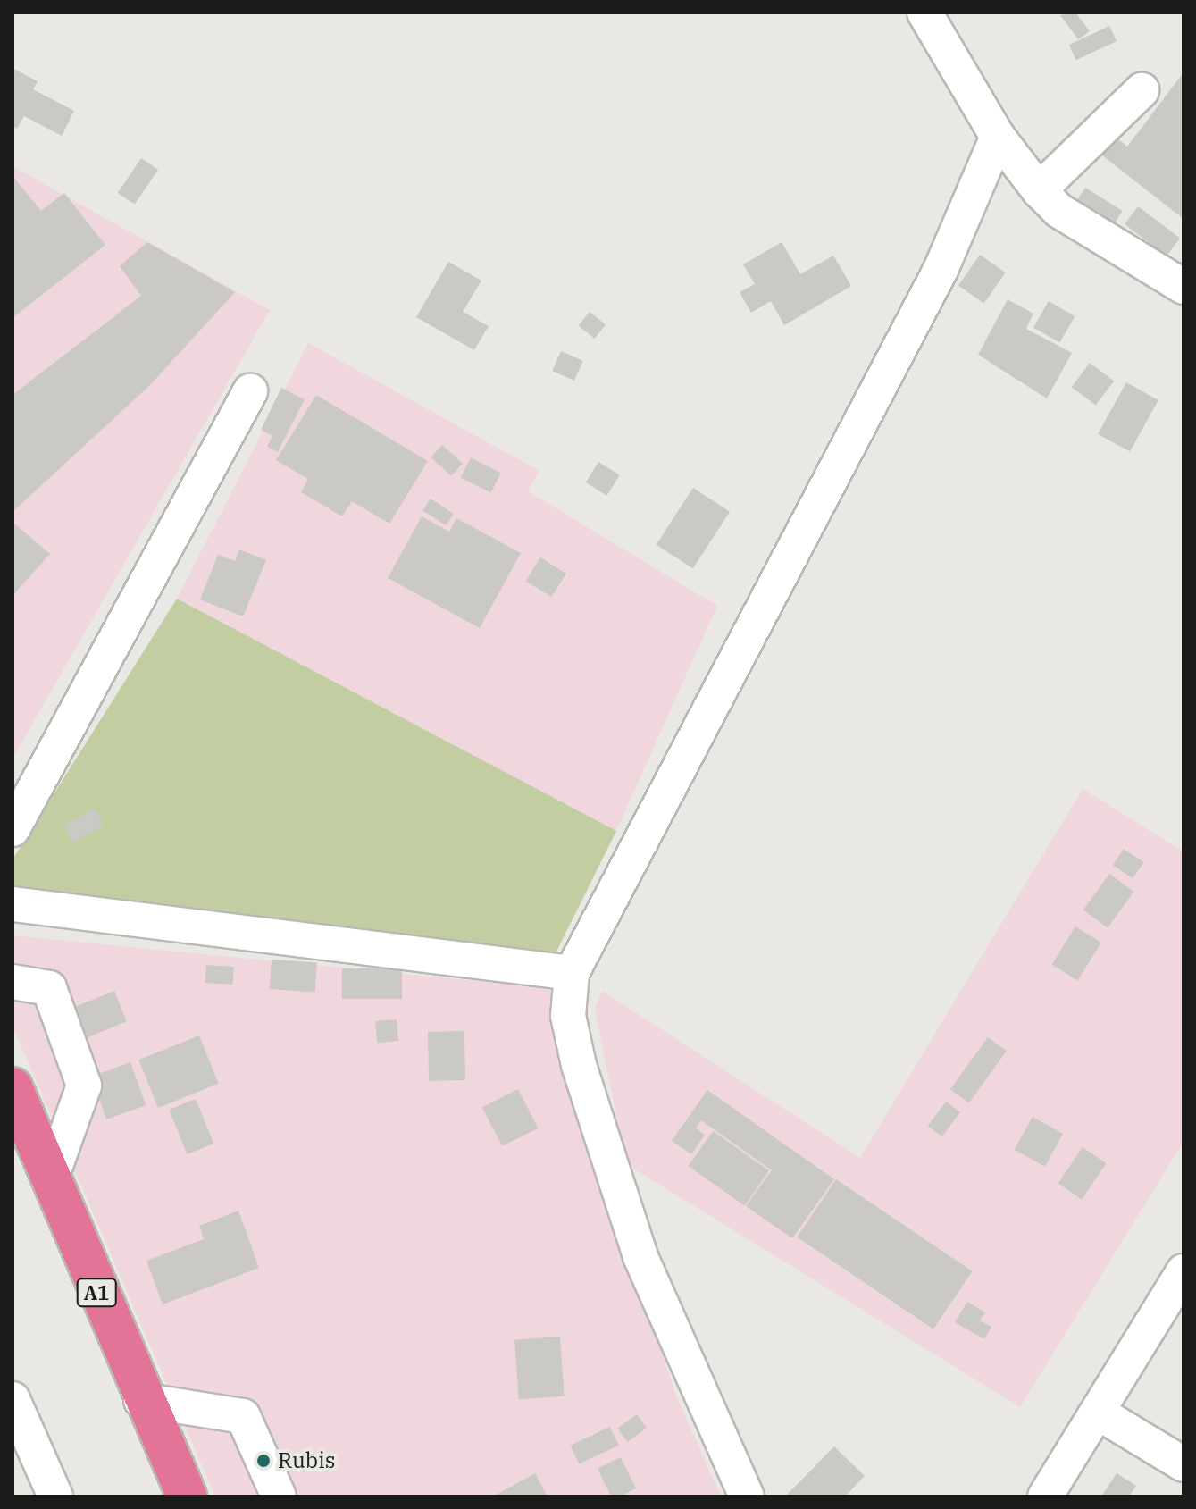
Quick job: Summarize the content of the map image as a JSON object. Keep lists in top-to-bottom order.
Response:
{
  "streets": {
    "highway": ["A1"]
  },
  "places": ["Rubis"]
}
